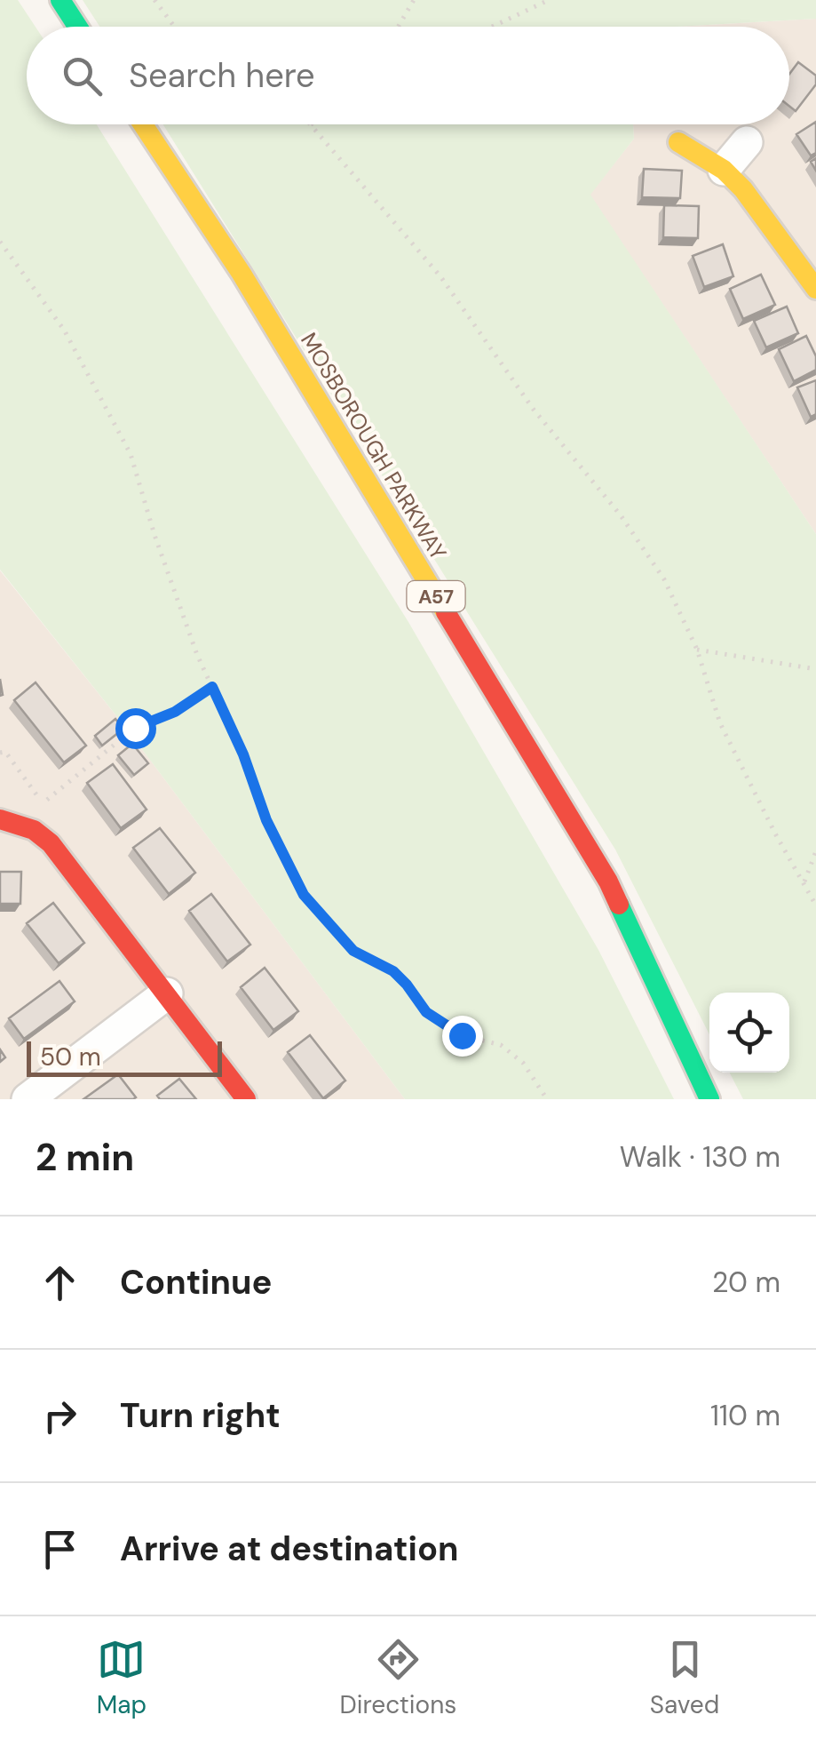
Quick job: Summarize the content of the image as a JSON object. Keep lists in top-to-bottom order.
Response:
{
  "streets": {
    "main road": ["MOSBOROUGH PARKWAY", "A57"]
  },
  "scale_bar": "50 m",
  "page": {
    "search": "Search here",
    "scale": "50 m",
    "heading": ["2 min", "Walk · 130 m"],
    "list": [
      ["Continue", "20 m"],
      ["Turn right", "110 m"],
      "Arrive at destination"
    ],
    "nav": ["Map", "Directions", "Saved"]
  }
}
